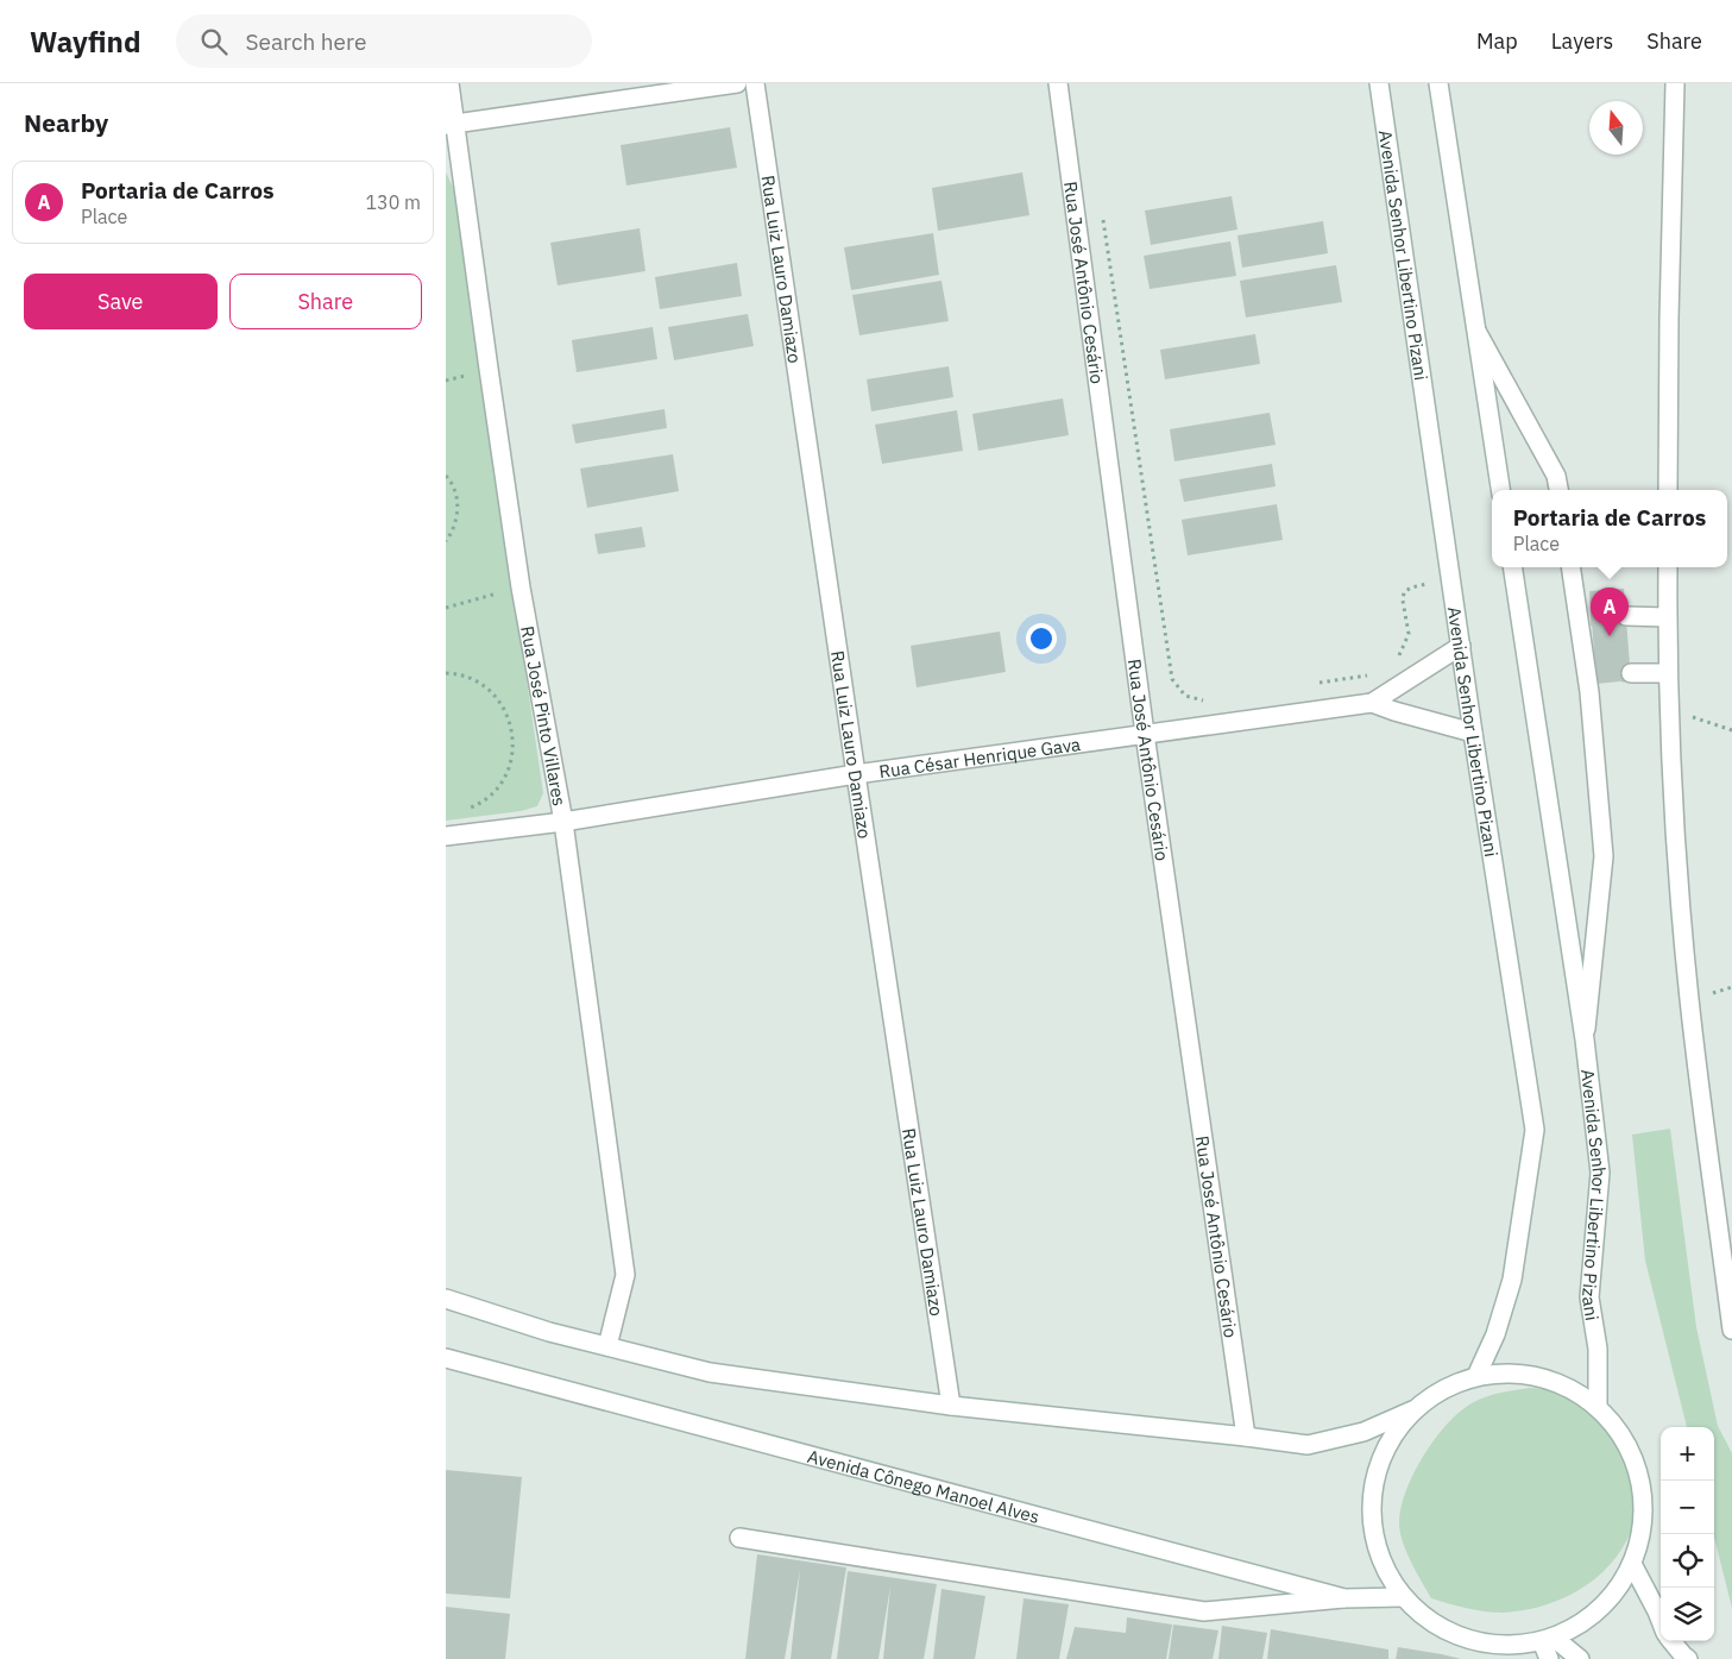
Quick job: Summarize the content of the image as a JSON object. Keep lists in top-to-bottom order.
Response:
{
  "streets": {
    "street": [
      "Avenida Senhor Libertino Pizani",
      "Rua Luiz Lauro Damiazo",
      "Rua José Antônio Cesário",
      "Rua José Pinto Villares",
      "Rua César Henrique Gava",
      "Avenida Cônego Manoel Alves"
    ]
  },
  "crossings": [
    ["Avenida Senhor Libertino Pizani", "Rua César Henrique Gava"],
    ["Rua Luiz Lauro Damiazo", "Rua César Henrique Gava"],
    ["Rua José Antônio Cesário", "Rua César Henrique Gava"],
    ["Rua José Pinto Villares", "Rua César Henrique Gava"]
  ],
  "north": "top",
  "page": {
    "header": "Wayfind",
    "search": "Search here",
    "nav": ["Map", "Layers", "Share"],
    "heading": "Nearby",
    "list": [
      {
        "mark": "A",
        "name": "Portaria de Carros",
        "note": "Place",
        "value": "130 m"
      }
    ],
    "buttons": ["Save", "Share"],
    "popup": ["Portaria de Carros", "Place"],
    "pins": "A",
    "map_buttons": ["+", "−"]
  }
}
